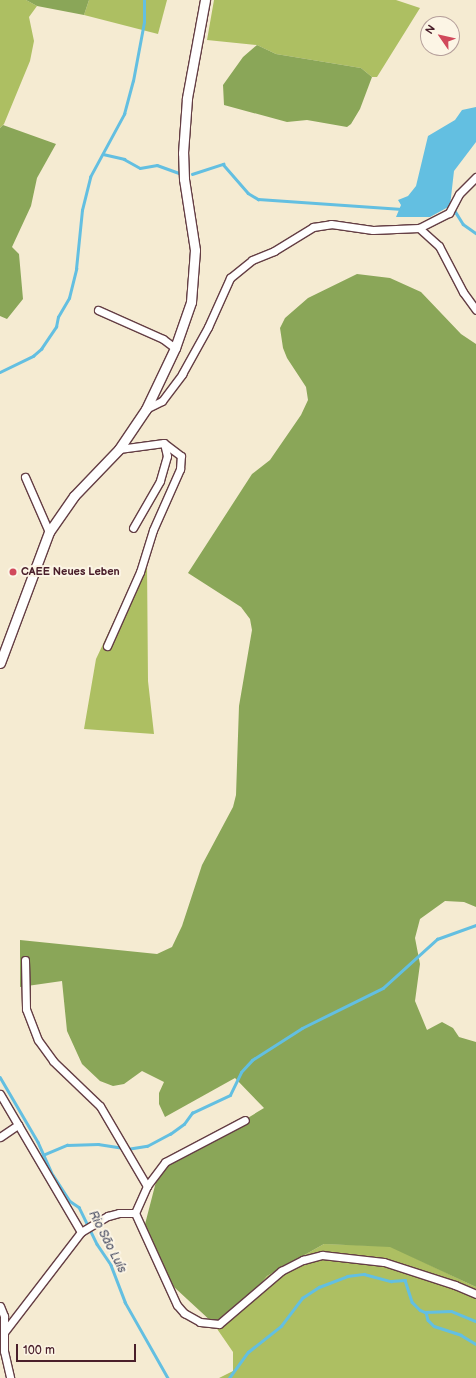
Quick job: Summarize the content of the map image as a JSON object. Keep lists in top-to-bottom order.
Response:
{
  "water": ["Rio São Luís"],
  "places": ["CAEE Neues Leben"],
  "scale_bar": "100 m",
  "north": "top left"
}
